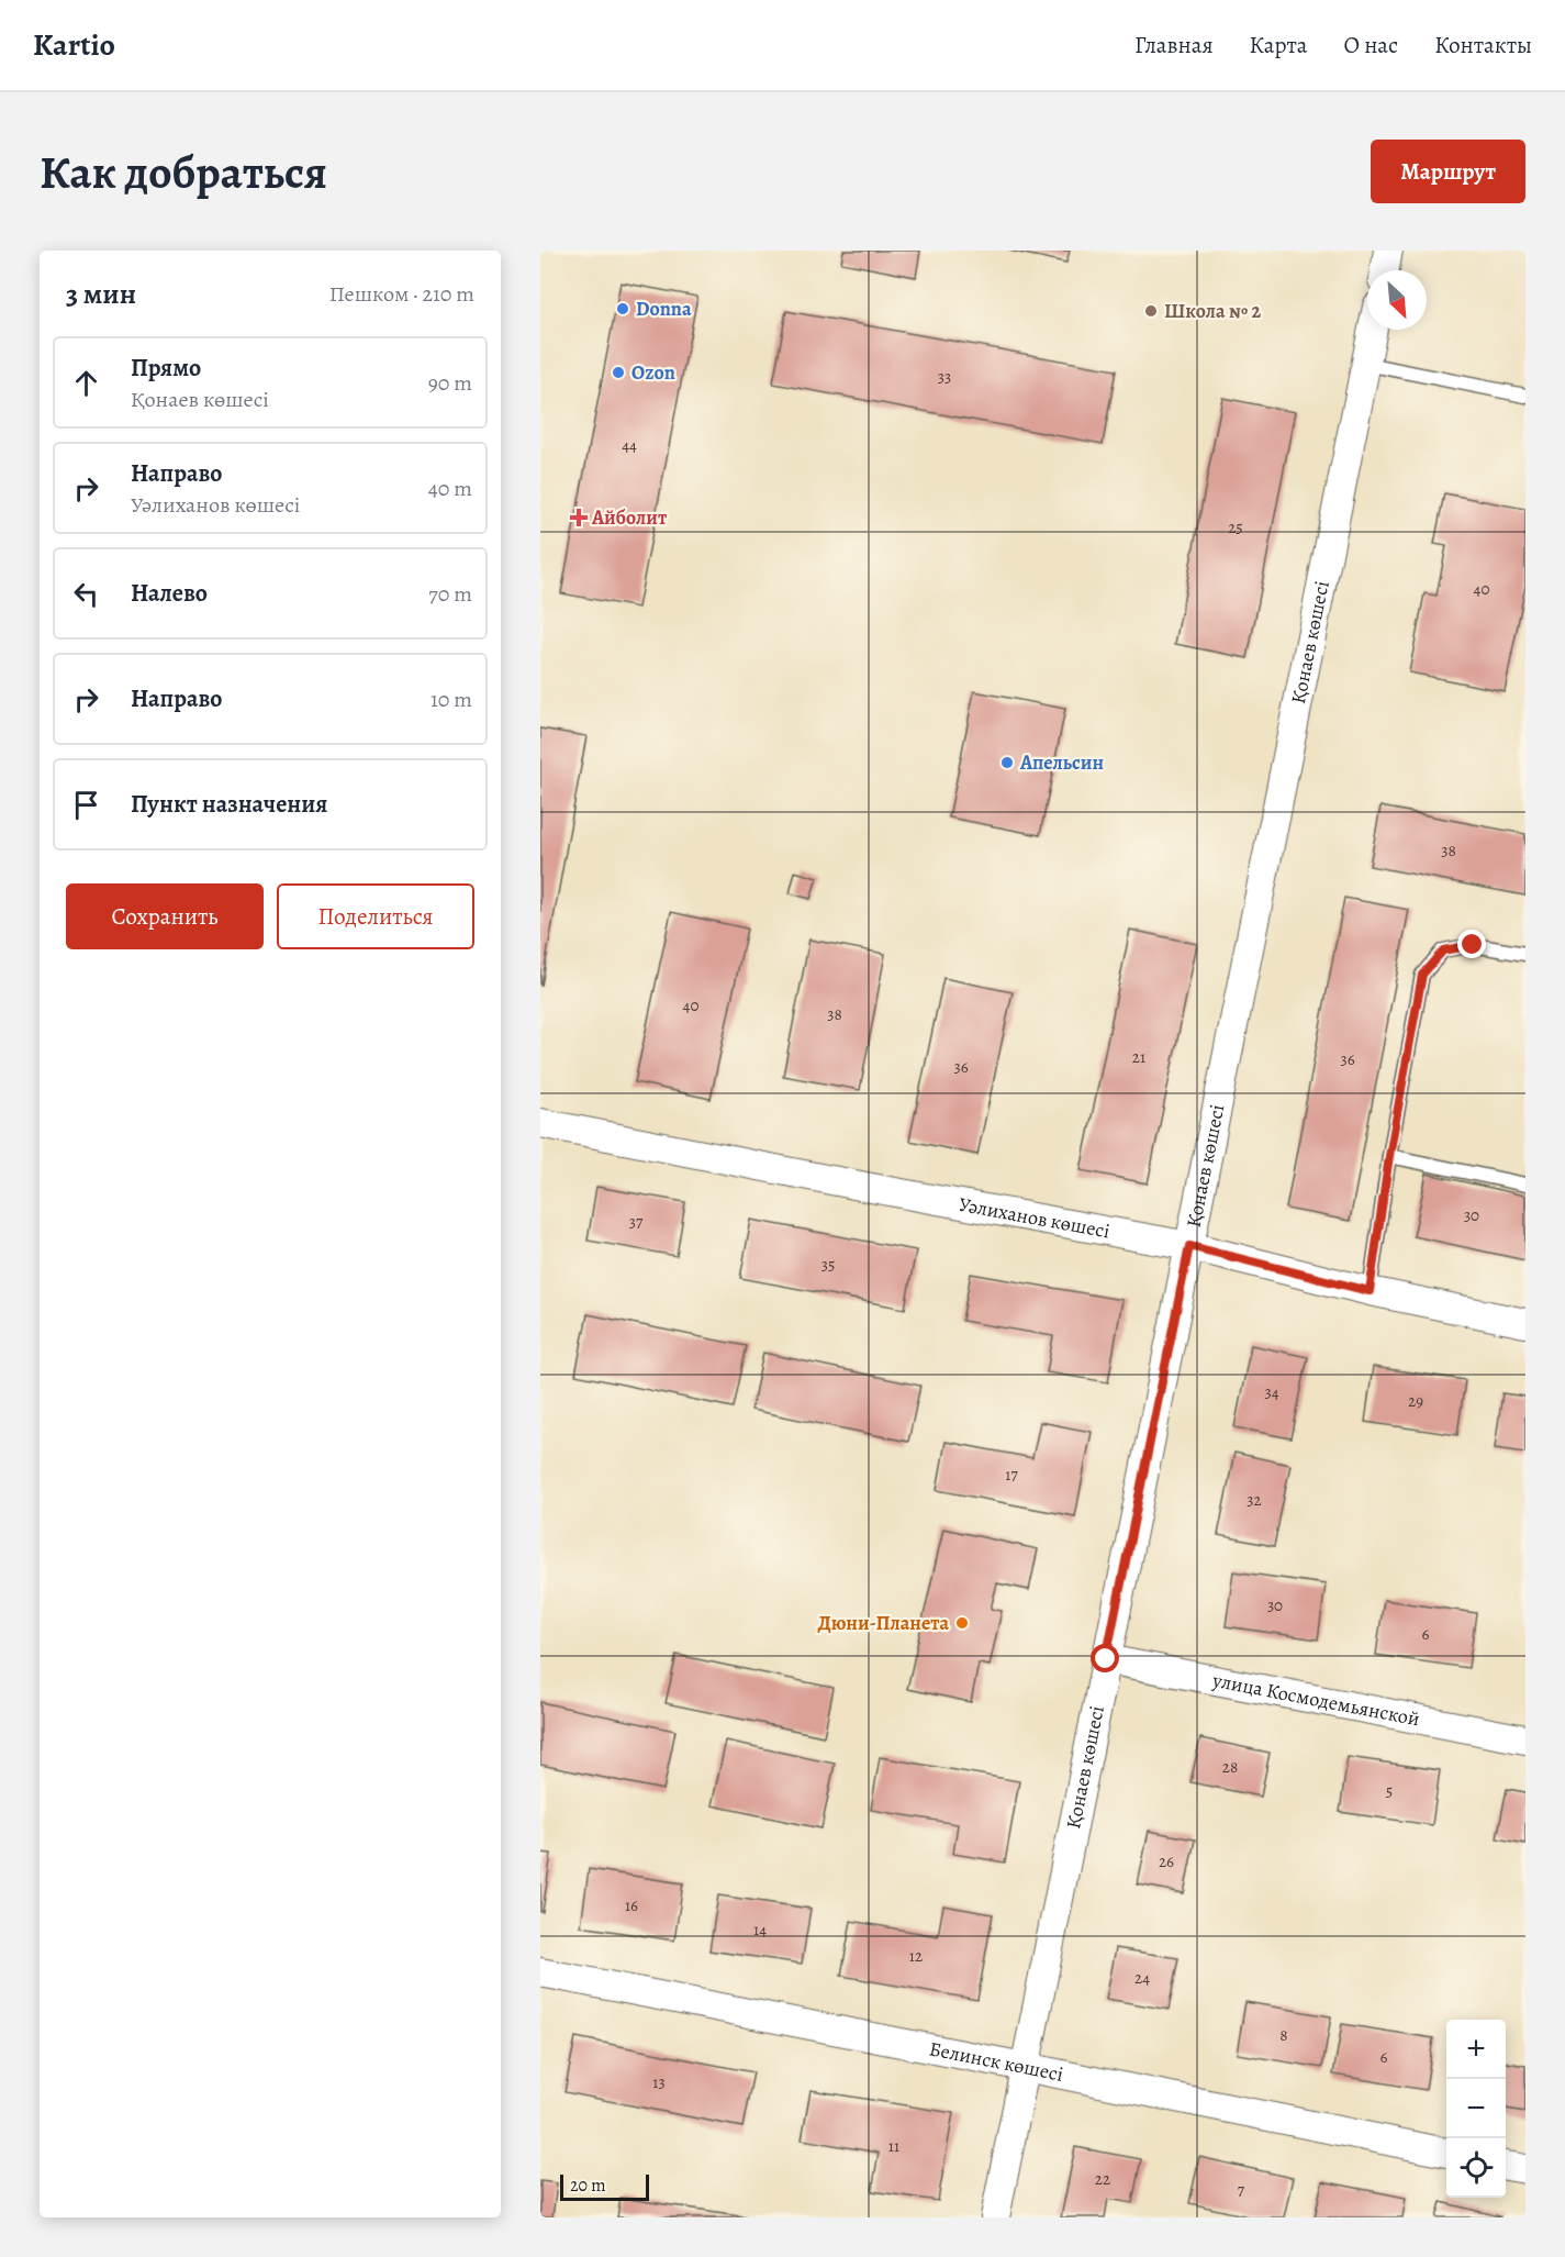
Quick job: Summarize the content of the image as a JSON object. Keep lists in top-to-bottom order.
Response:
{
  "streets": {
    "street": [
      "Қонаев көшесі",
      "Уәлиханов көшесі",
      "улица Космодемьянской",
      "Белинск көшесі"
    ]
  },
  "crossings": [
    ["Қонаев көшесі", "Уәлиханов көшесі"],
    ["Қонаев көшесі", "улица Космодемьянской"],
    ["Қонаев көшесі", "Белинск көшесі"]
  ],
  "places": {
    "other": [
      "Donna",
      "Школа № 2",
      "Ozon",
      "Апельсин",
      "Дюни-Планета"
    ],
    "health": ["Айболит"]
  },
  "house_numbers": [
    "33",
    "44",
    "25",
    "40",
    "38",
    "40",
    "38",
    "21",
    "36",
    "36",
    "30",
    "37",
    "35",
    "34",
    "29",
    "17",
    "32",
    "30",
    "6",
    "28",
    "5",
    "26",
    "16",
    "14",
    "12",
    "24",
    "8",
    "6",
    "13",
    "11",
    "22",
    "7"
  ],
  "scale_bar": "20 m",
  "north": "bottom right",
  "page": {
    "header": "Kartio",
    "nav": [
      "Главная",
      "Карта",
      "О нас",
      "Контакты"
    ],
    "buttons": [
      "Маршрут",
      ["Сохранить", "Поделиться"]
    ],
    "title": "Как добраться",
    "heading": ["3 мин", "Пешком · 210 m"],
    "list": [
      ["Прямо", "Қонаев көшесі", "90 m"],
      ["Направо", "Уәлиханов көшесі", "40 m"],
      ["Налево", "70 m"],
      ["Направо", "10 m"],
      "Пункт назначения"
    ],
    "map_buttons": ["+", "−"],
    "scale": "20 m"
  }
}
